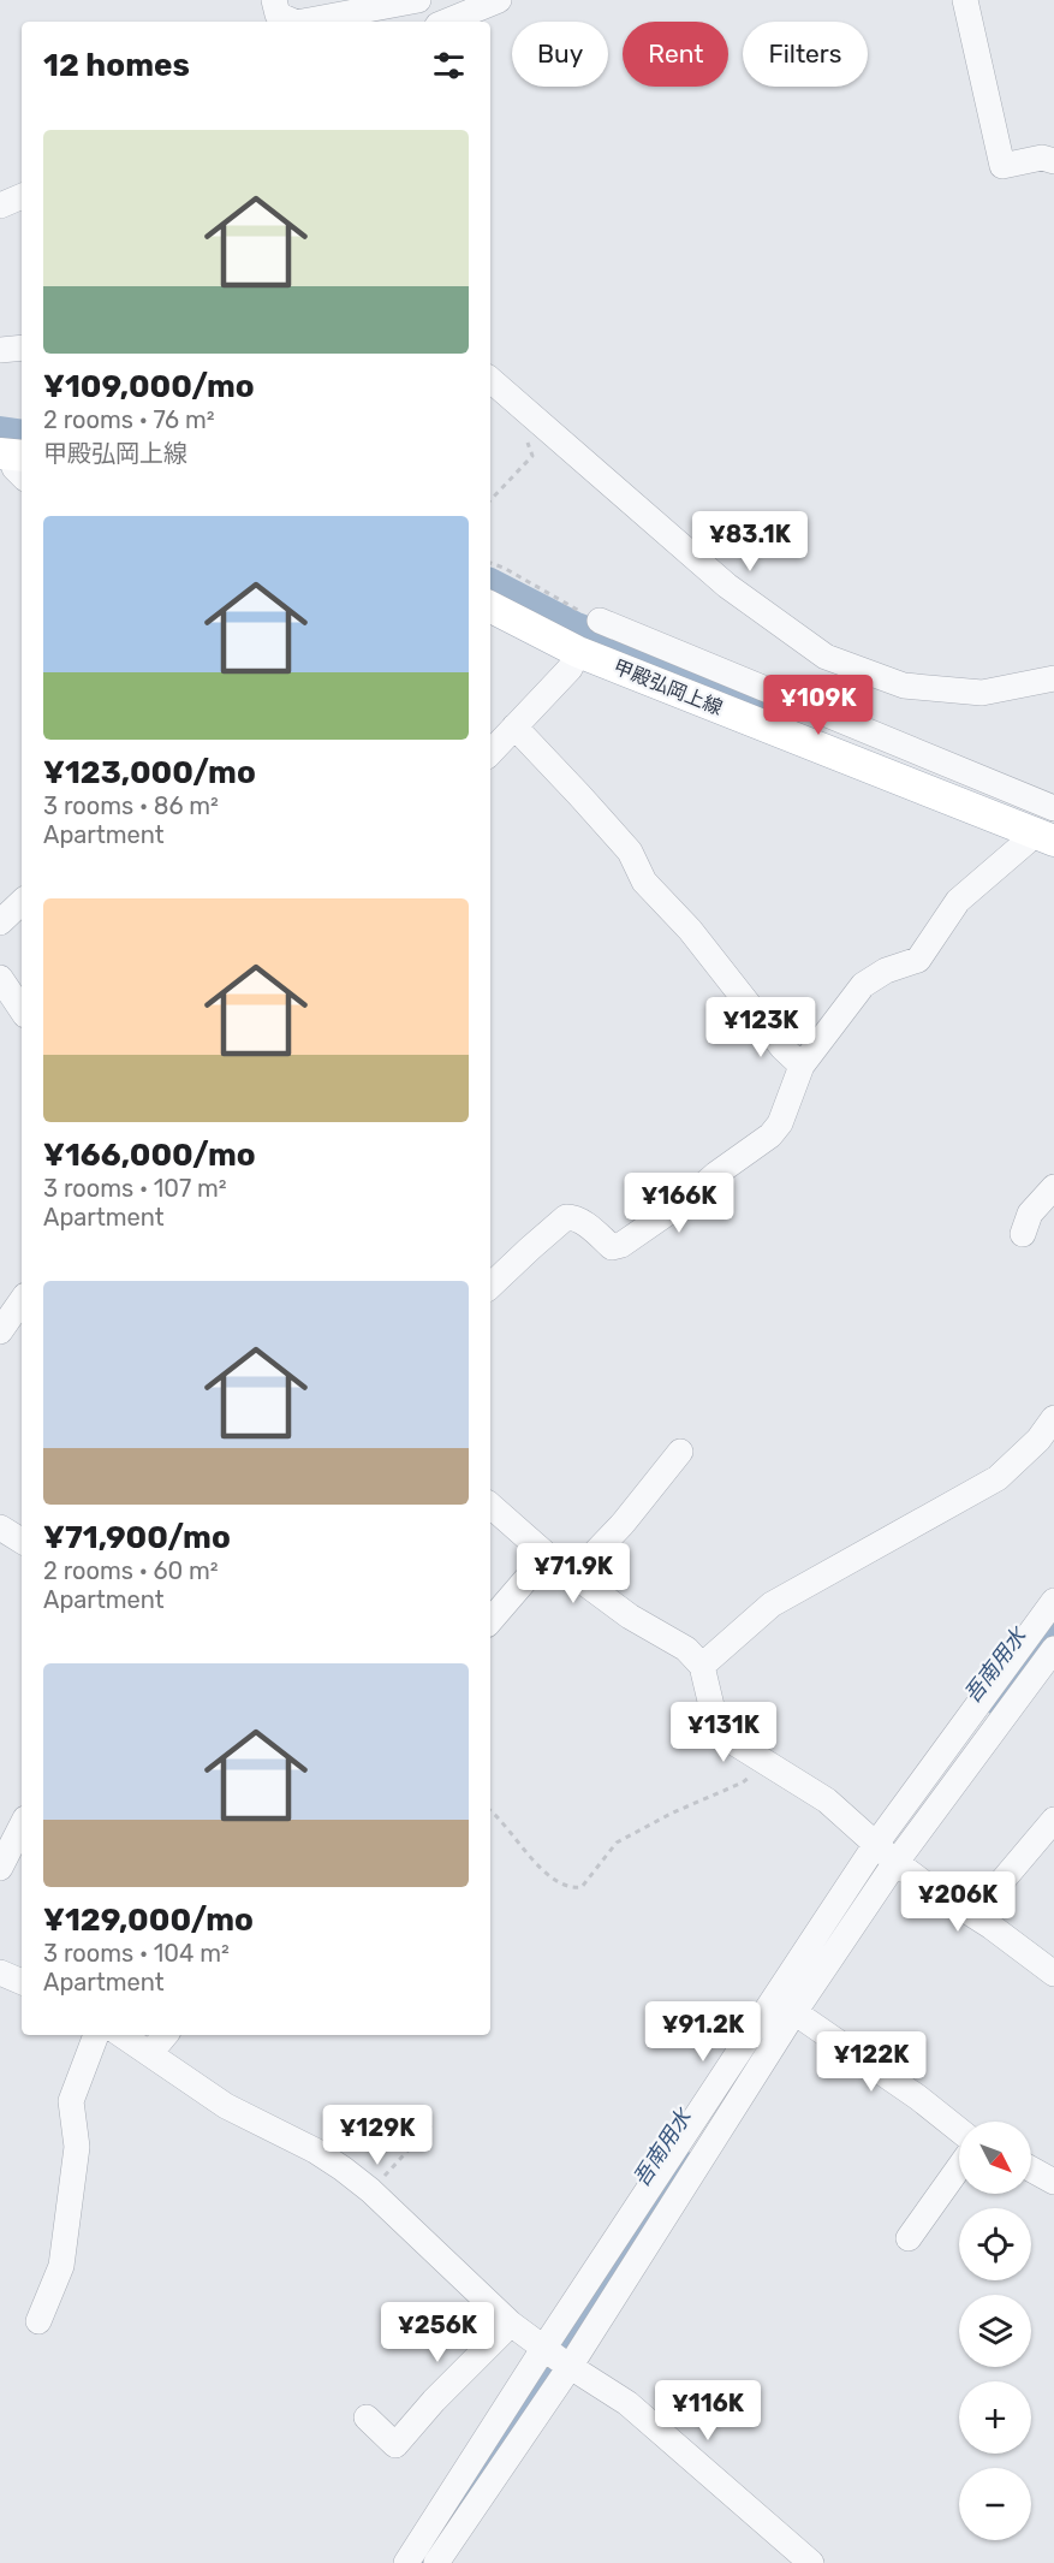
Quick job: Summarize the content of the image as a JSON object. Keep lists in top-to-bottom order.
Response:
{
  "streets": {
    "main road": ["甲殿弘岡上線"]
  },
  "water": ["吾南用水"],
  "north": "bottom right",
  "page": {
    "chip": ["Buy", "Rent", "Filters"],
    "heading": "12 homes",
    "list": [
      {
        "name": "¥109,000/mo",
        "note": "2 rooms · 76 m² · 甲殿弘岡上線"
      },
      {
        "name": "¥123,000/mo",
        "note": "3 rooms · 86 m² · Apartment"
      },
      {
        "name": "¥166,000/mo",
        "note": "3 rooms · 107 m² · Apartment"
      },
      {
        "name": "¥71,900/mo",
        "note": "2 rooms · 60 m² · Apartment"
      },
      {
        "name": "¥129,000/mo",
        "note": "3 rooms · 104 m² · Apartment"
      }
    ],
    "price": [
      "¥83.1K",
      "¥109K",
      "¥123K",
      "¥166K",
      "¥71.9K",
      "¥131K",
      "¥206K",
      "¥91.2K",
      "¥122K",
      "¥129K",
      "¥256K",
      "¥116K"
    ],
    "map_buttons": ["+", "−"]
  }
}
